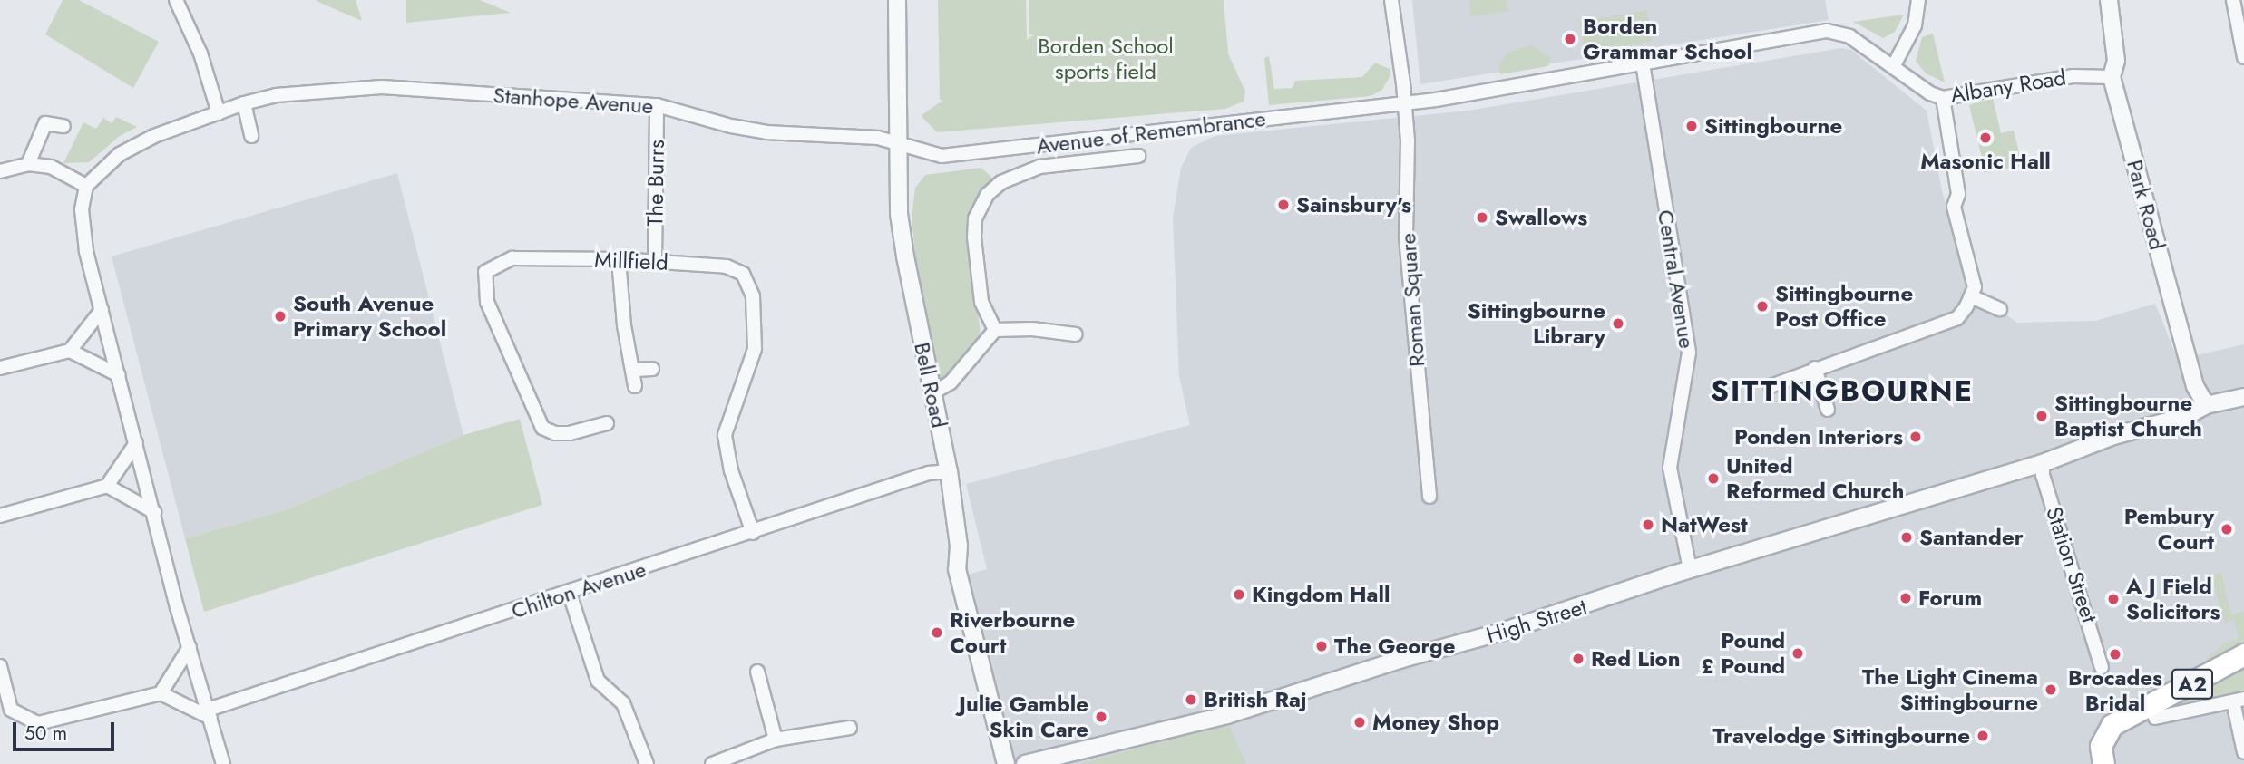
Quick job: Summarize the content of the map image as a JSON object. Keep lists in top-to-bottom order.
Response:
{
  "streets": {
    "main road": ["A2"],
    "street": [
      "Albany Road",
      "Stanhope Avenue",
      "Avenue of Remembrance",
      "The Burrs",
      "Park Road",
      "Millfield",
      "Central Avenue",
      "Roman Square",
      "Bell Road",
      "Station Street",
      "Chilton Avenue",
      "High Street"
    ]
  },
  "crossings": [
    ["Albany Road", "Avenue of Remembrance"],
    ["Albany Road", "Park Road"],
    ["Stanhope Avenue", "Avenue of Remembrance"],
    ["Stanhope Avenue", "The Burrs"],
    ["Stanhope Avenue", "Bell Road"],
    ["Avenue of Remembrance", "Central Avenue"],
    ["Avenue of Remembrance", "Roman Square"],
    ["Avenue of Remembrance", "Bell Road"],
    ["The Burrs", "Millfield"],
    ["Park Road", "High Street"],
    ["Millfield", "Chilton Avenue"],
    ["Central Avenue", "High Street"],
    ["Bell Road", "Chilton Avenue"],
    ["Station Street", "High Street"]
  ],
  "districts": ["SITTINGBOURNE"],
  "parks": ["Borden School sports field"],
  "places": [
    "Borden Grammar School",
    "Sittingbourne",
    "Masonic Hall",
    "Sainsbury's",
    "Swallows",
    "Sittingbourne Post Office",
    "South Avenue Primary School",
    "Sittingbourne Library",
    "Sittingbourne Baptist Church",
    "Ponden Interiors",
    "United Reformed Church",
    "NatWest",
    "Pembury Court",
    "Santander",
    "Kingdom Hall",
    "Forum",
    "A J Field Solicitors",
    "Riverbourne Court",
    "The George",
    "Pound £ Pound",
    "Brocades Bridal",
    "Red Lion",
    "The Light Cinema Sittingbourne",
    "British Raj",
    "Julie Gamble Skin Care",
    "Money Shop",
    "Travelodge Sittingbourne"
  ],
  "scale_bar": "50 m"
}
